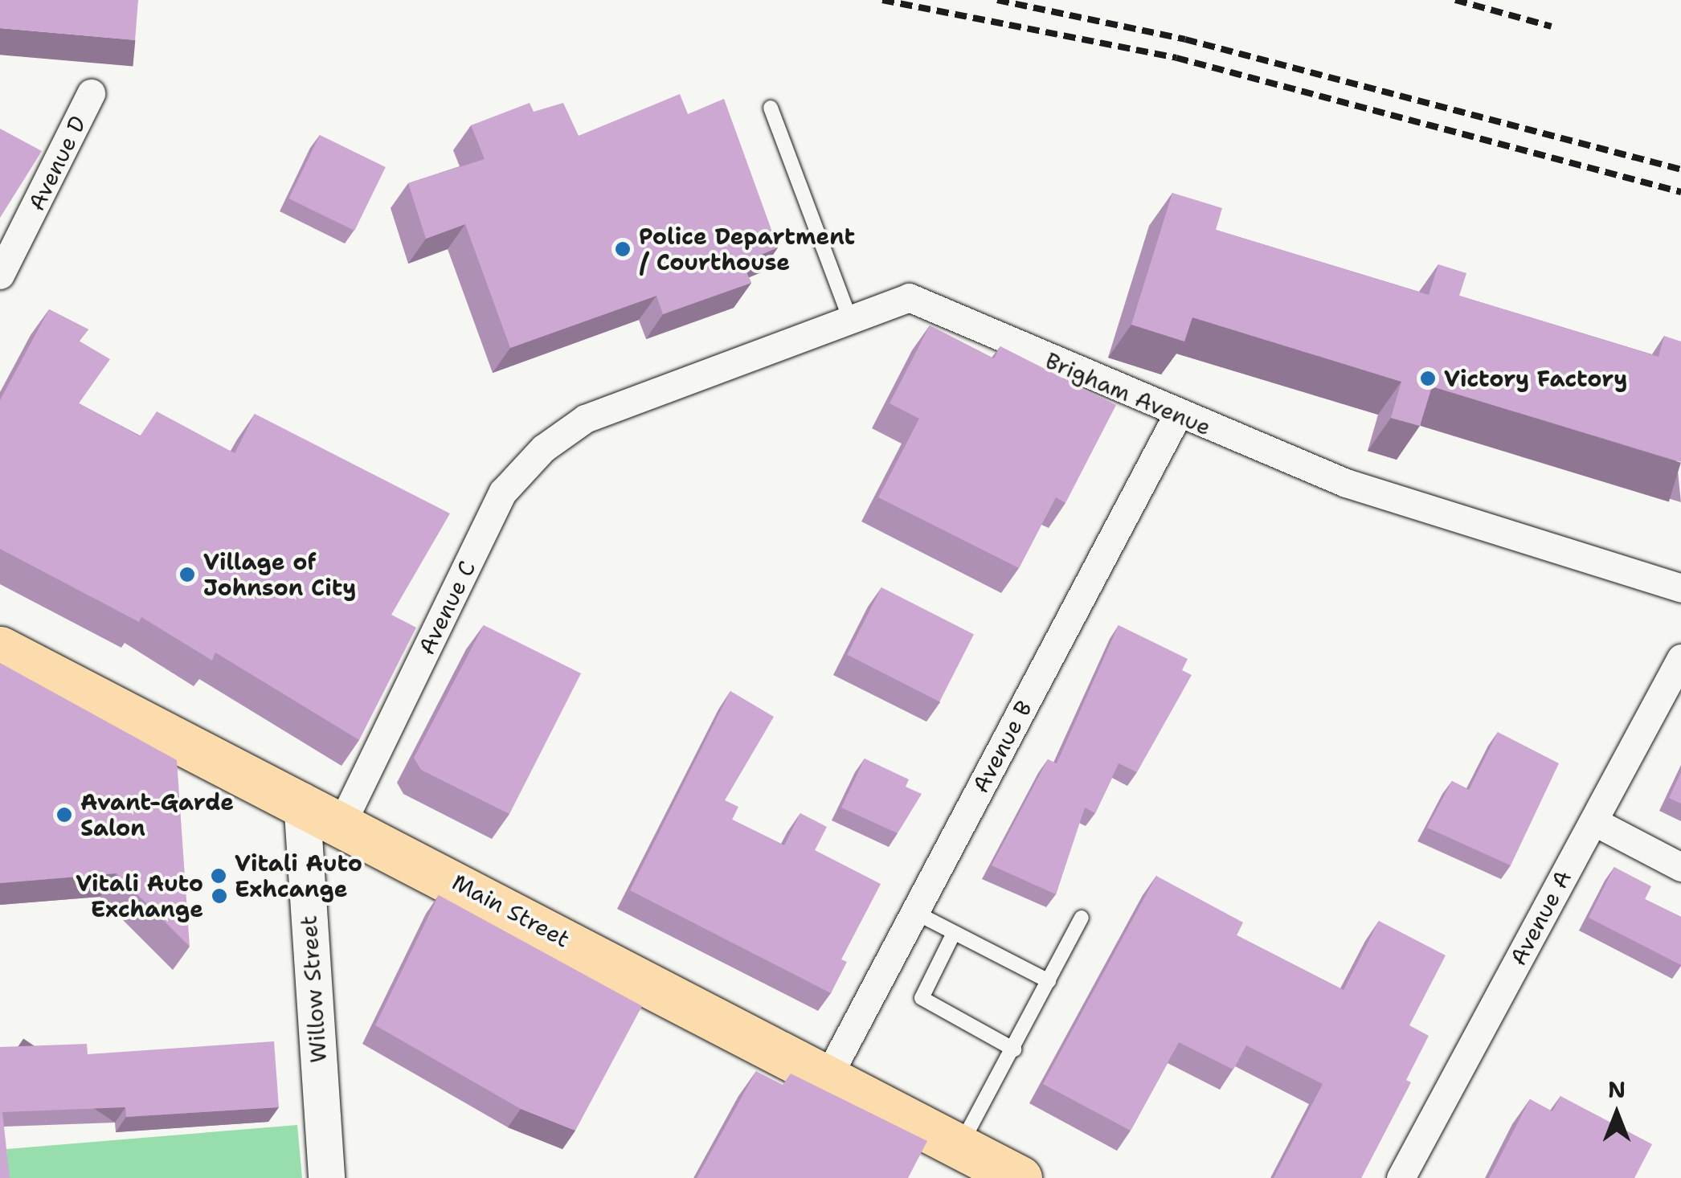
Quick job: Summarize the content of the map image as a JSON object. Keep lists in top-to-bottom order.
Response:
{
  "streets": {
    "main road": ["Main Street"],
    "street": [
      "Avenue D",
      "Brigham Avenue",
      "Avenue C",
      "Avenue B",
      "Avenue A",
      "Willow Street"
    ]
  },
  "crossings": [
    ["Brigham Avenue", "Avenue C"],
    ["Brigham Avenue", "Avenue B"],
    ["Avenue C", "Main Street"],
    ["Avenue B", "Main Street"],
    ["Main Street", "Willow Street"]
  ],
  "places": [
    "Police Department / Courthouse",
    "Victory Factory",
    "Village of Johnson City",
    "Avant-Garde Salon",
    "Vitali Auto Exhcange",
    "Vitali Auto Exchange"
  ],
  "north": "top"
}
